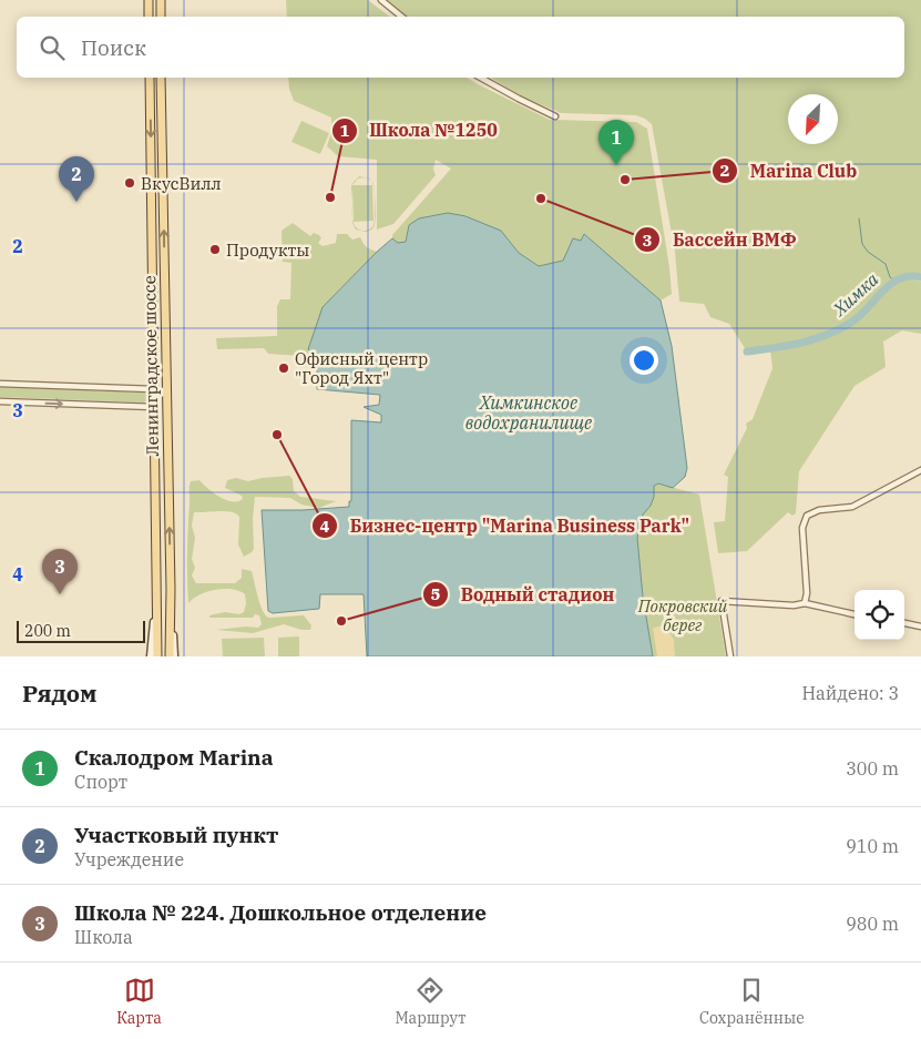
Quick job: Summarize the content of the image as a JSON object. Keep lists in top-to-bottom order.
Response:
{
  "streets": {
    "main road": ["Ленинградское шоссе"]
  },
  "water": ["Химка", "Химкинское водохранилище"],
  "parks": ["Покровский берег"],
  "places": [
    "Marina Club",
    "ВкусВилл",
    "Школа №1250",
    "Бассейн ВМФ",
    "Продукты",
    "Офисный центр \"Город Яхт\"",
    "Бизнес-центр \"Marina Business Park\"",
    "Водный стадион"
  ],
  "scale_bar": "200 m",
  "north": "bottom left",
  "page": {
    "search": "Поиск",
    "pins": ["1", "2", "3"],
    "scale": "200 m",
    "heading": ["Рядом", "Найдено: 3"],
    "list": [
      {
        "mark": "1",
        "name": "Скалодром Marina",
        "note": "Спорт",
        "value": "300 m"
      },
      {
        "mark": "2",
        "name": "Участковый пункт",
        "note": "Учреждение",
        "value": "910 m"
      },
      {
        "mark": "3",
        "name": "Школа № 224. Дошкольное отделение",
        "note": "Школа",
        "value": "980 m"
      }
    ],
    "nav": ["Карта", "Маршрут", "Сохранённые"]
  },
  "grid": {
    "rows": ["2", "3", "4"]
  }
}
